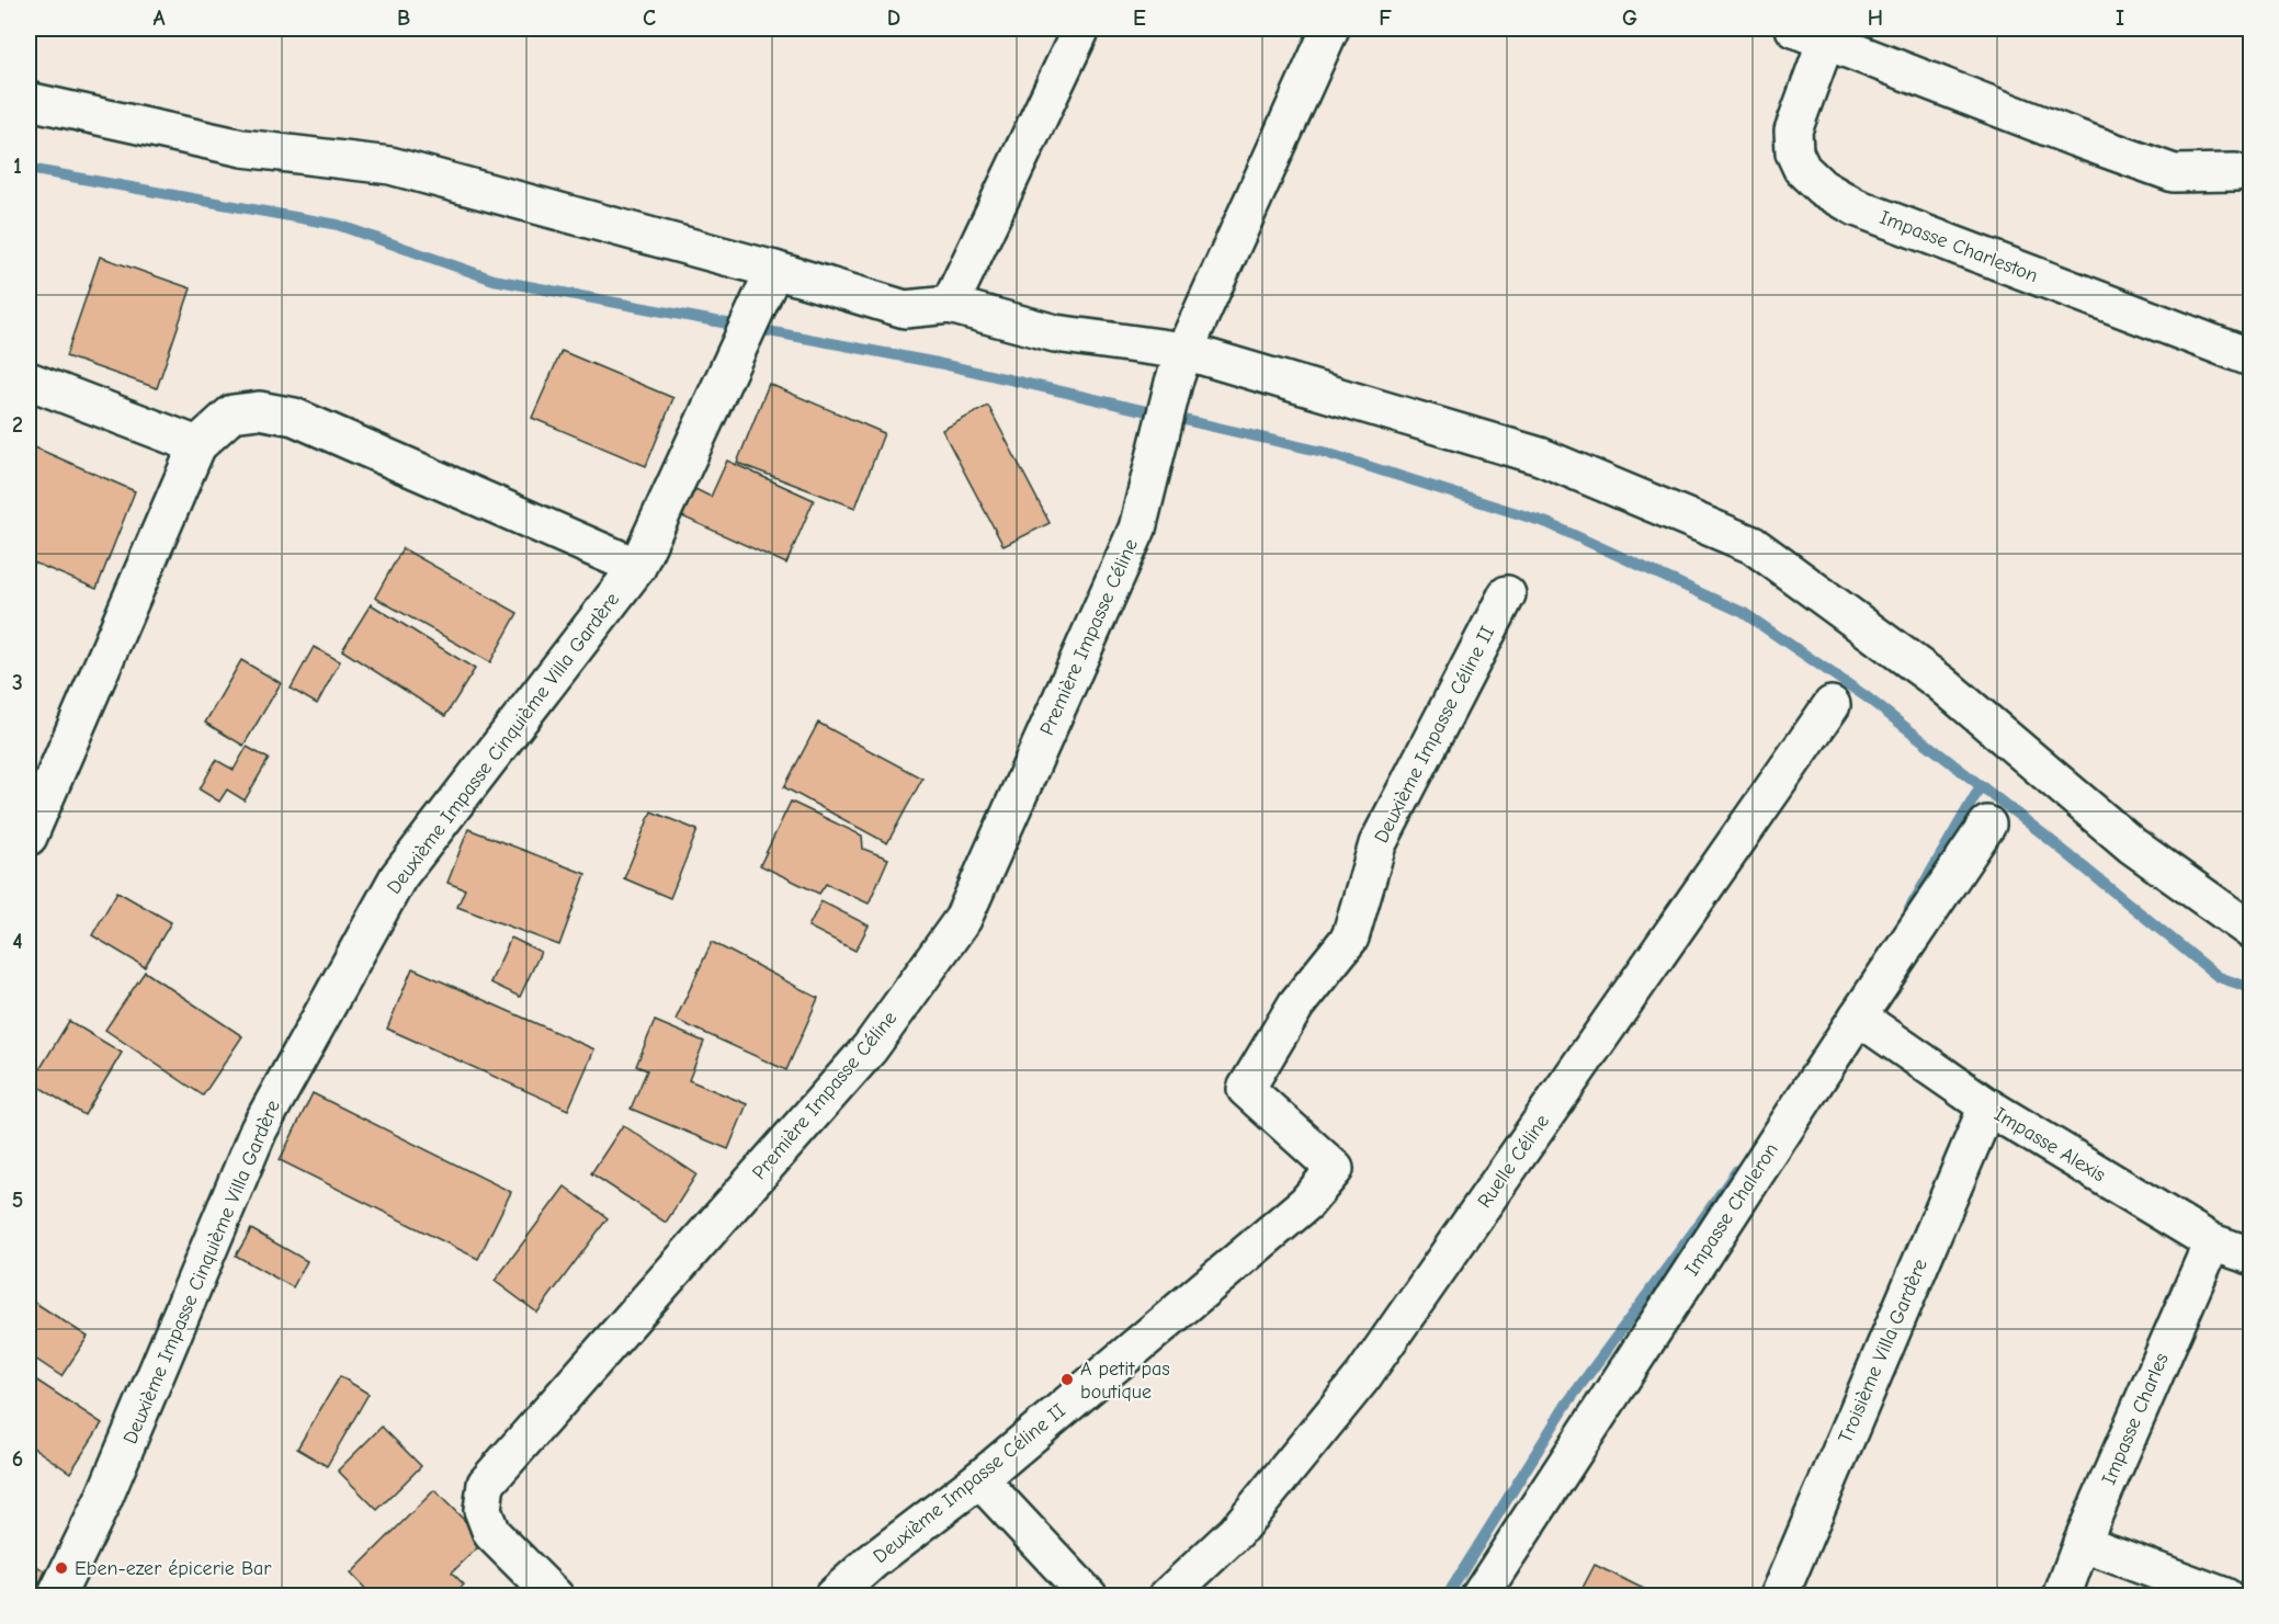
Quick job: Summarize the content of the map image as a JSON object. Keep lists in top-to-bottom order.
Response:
{
  "streets": {
    "street": [
      "Impasse Charleston",
      "Première Impasse Céline",
      "Deuxième Impasse Céline II",
      "Deuxième Impasse Cinquième Villa Gardère",
      "Impasse Alexis",
      "Ruelle Céline",
      "Impasse Chaleron",
      "Troisième Villa Gardère",
      "Impasse Charles"
    ]
  },
  "crossings": [
    ["Impasse Alexis", "Impasse Chaleron"],
    ["Impasse Alexis", "Troisième Villa Gardère"],
    ["Impasse Alexis", "Impasse Charles"]
  ],
  "places": ["A petit pas boutique", "Eben-ezer épicerie Bar"],
  "grid": {
    "columns": [
      "A",
      "B",
      "C",
      "D",
      "E",
      "F",
      "G",
      "H",
      "I"
    ],
    "rows": [
      "1",
      "2",
      "3",
      "4",
      "5",
      "6"
    ]
  }
}
